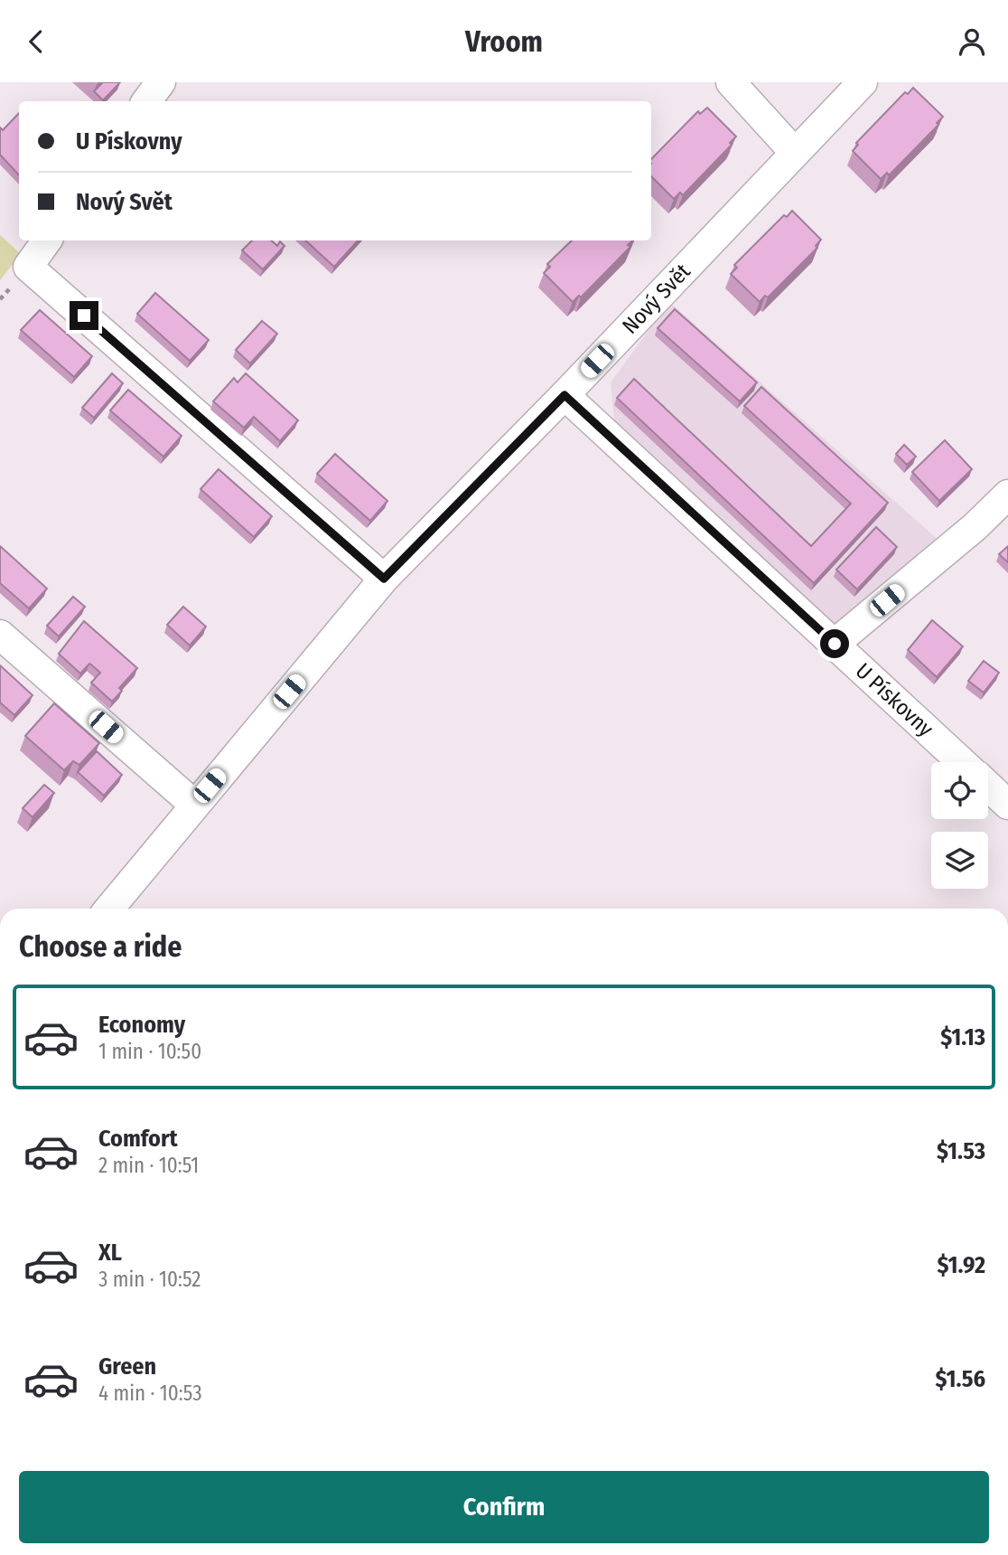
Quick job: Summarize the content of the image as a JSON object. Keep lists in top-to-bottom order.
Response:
{
  "streets": {
    "street": ["Nový Svět", "U Pískovny"]
  },
  "crossings": [
    ["Nový Svět", "U Pískovny"]
  ],
  "page": {
    "header": "Vroom",
    "banner": ["U Pískovny", "Nový Svět"],
    "heading": "Choose a ride",
    "list": [
      {
        "name": "Economy",
        "note": "1 min · 10:50",
        "value": "$1.13"
      },
      {
        "name": "Comfort",
        "note": "2 min · 10:51",
        "value": "$1.53"
      },
      {
        "name": "XL",
        "note": "3 min · 10:52",
        "value": "$1.92"
      },
      {
        "name": "Green",
        "note": "4 min · 10:53",
        "value": "$1.56"
      }
    ],
    "buttons": "Confirm"
  }
}
